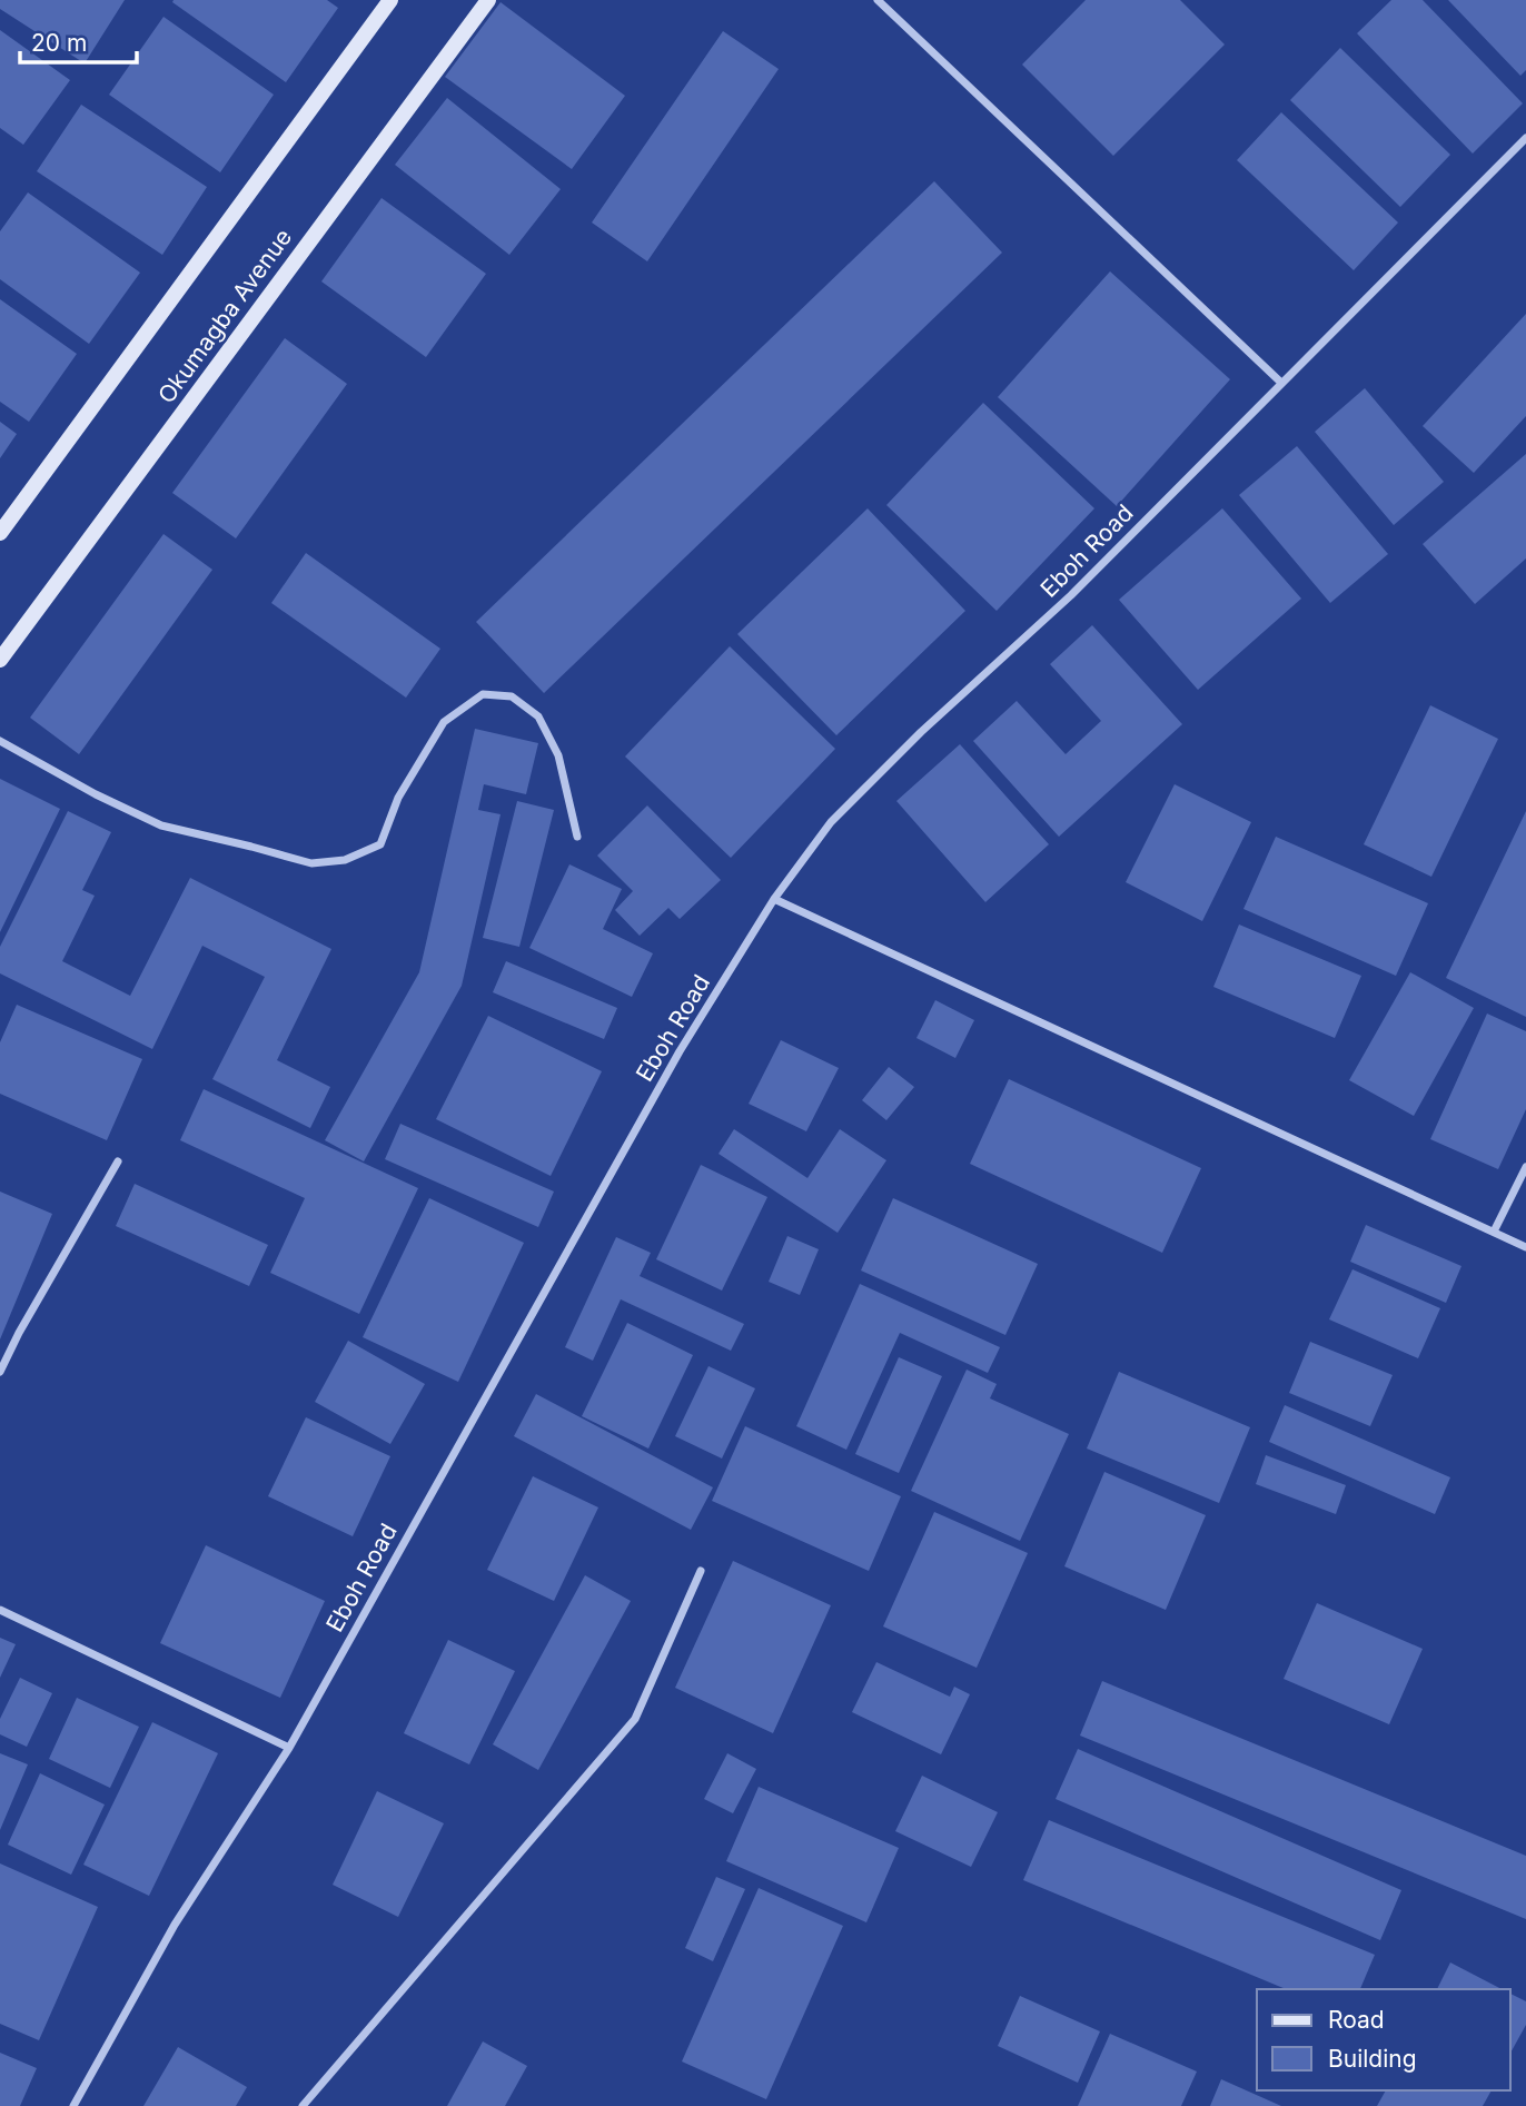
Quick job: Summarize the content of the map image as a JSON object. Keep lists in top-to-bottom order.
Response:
{
  "streets": {
    "main road": ["Okumagba Avenue"],
    "street": ["Eboh Road"]
  },
  "legend": ["Road", "Building"],
  "scale_bar": "20 m"
}
